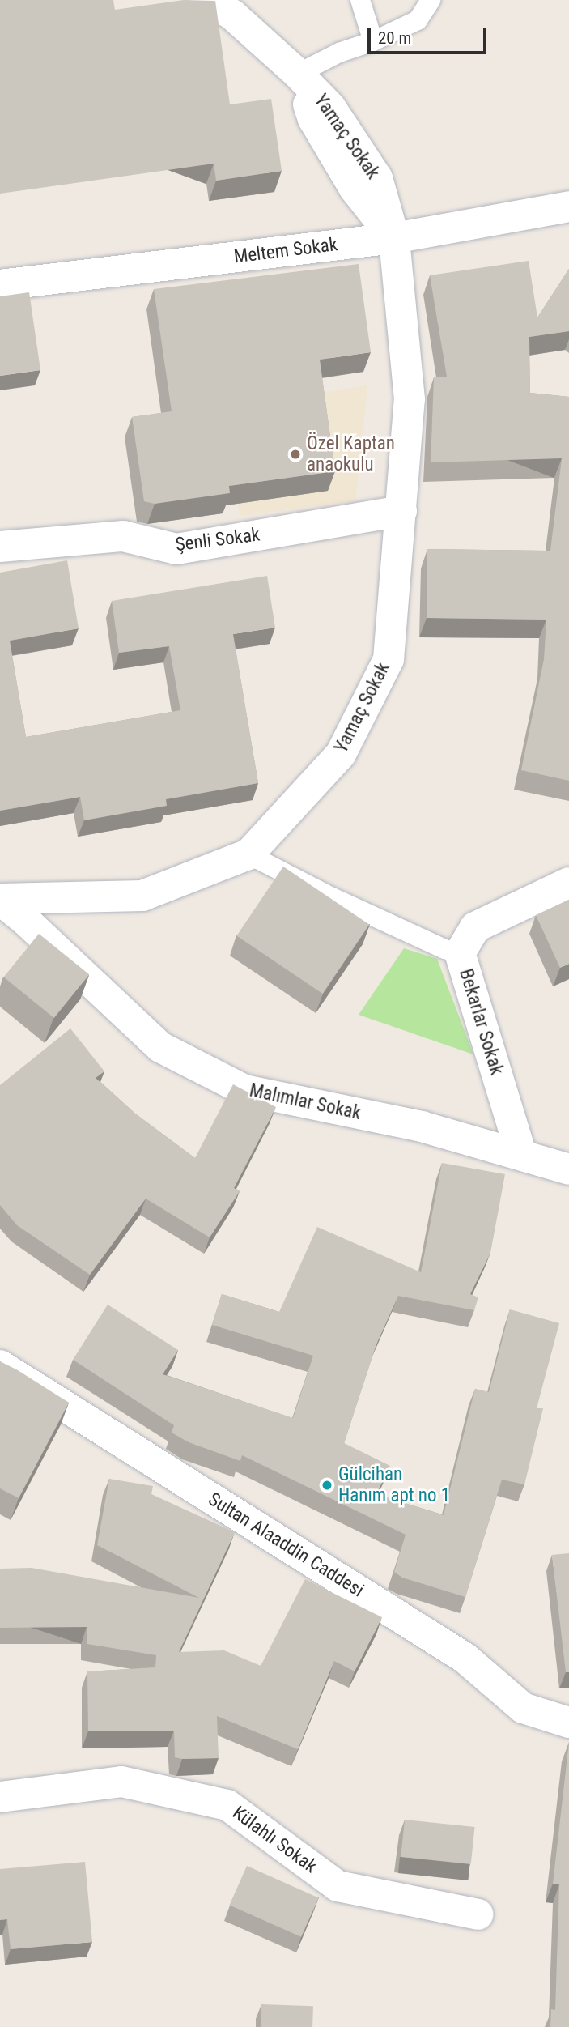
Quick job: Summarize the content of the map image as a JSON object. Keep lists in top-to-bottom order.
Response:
{
  "streets": {
    "street": [
      "Yamaç Sokak",
      "Meltem Sokak",
      "Şenli Sokak",
      "Bekarlar Sokak",
      "Malımlar Sokak",
      "Sultan Alaaddin Caddesi",
      "Külahlı Sokak"
    ]
  },
  "crossings": [
    ["Yamaç Sokak", "Meltem Sokak"],
    ["Yamaç Sokak", "Şenli Sokak"],
    ["Yamaç Sokak", "Malımlar Sokak"],
    ["Bekarlar Sokak", "Malımlar Sokak"]
  ],
  "places": ["Özel Kaptan anaokulu", "Gülcihan Hanım apt no 1"],
  "scale_bar": "20 m"
}
